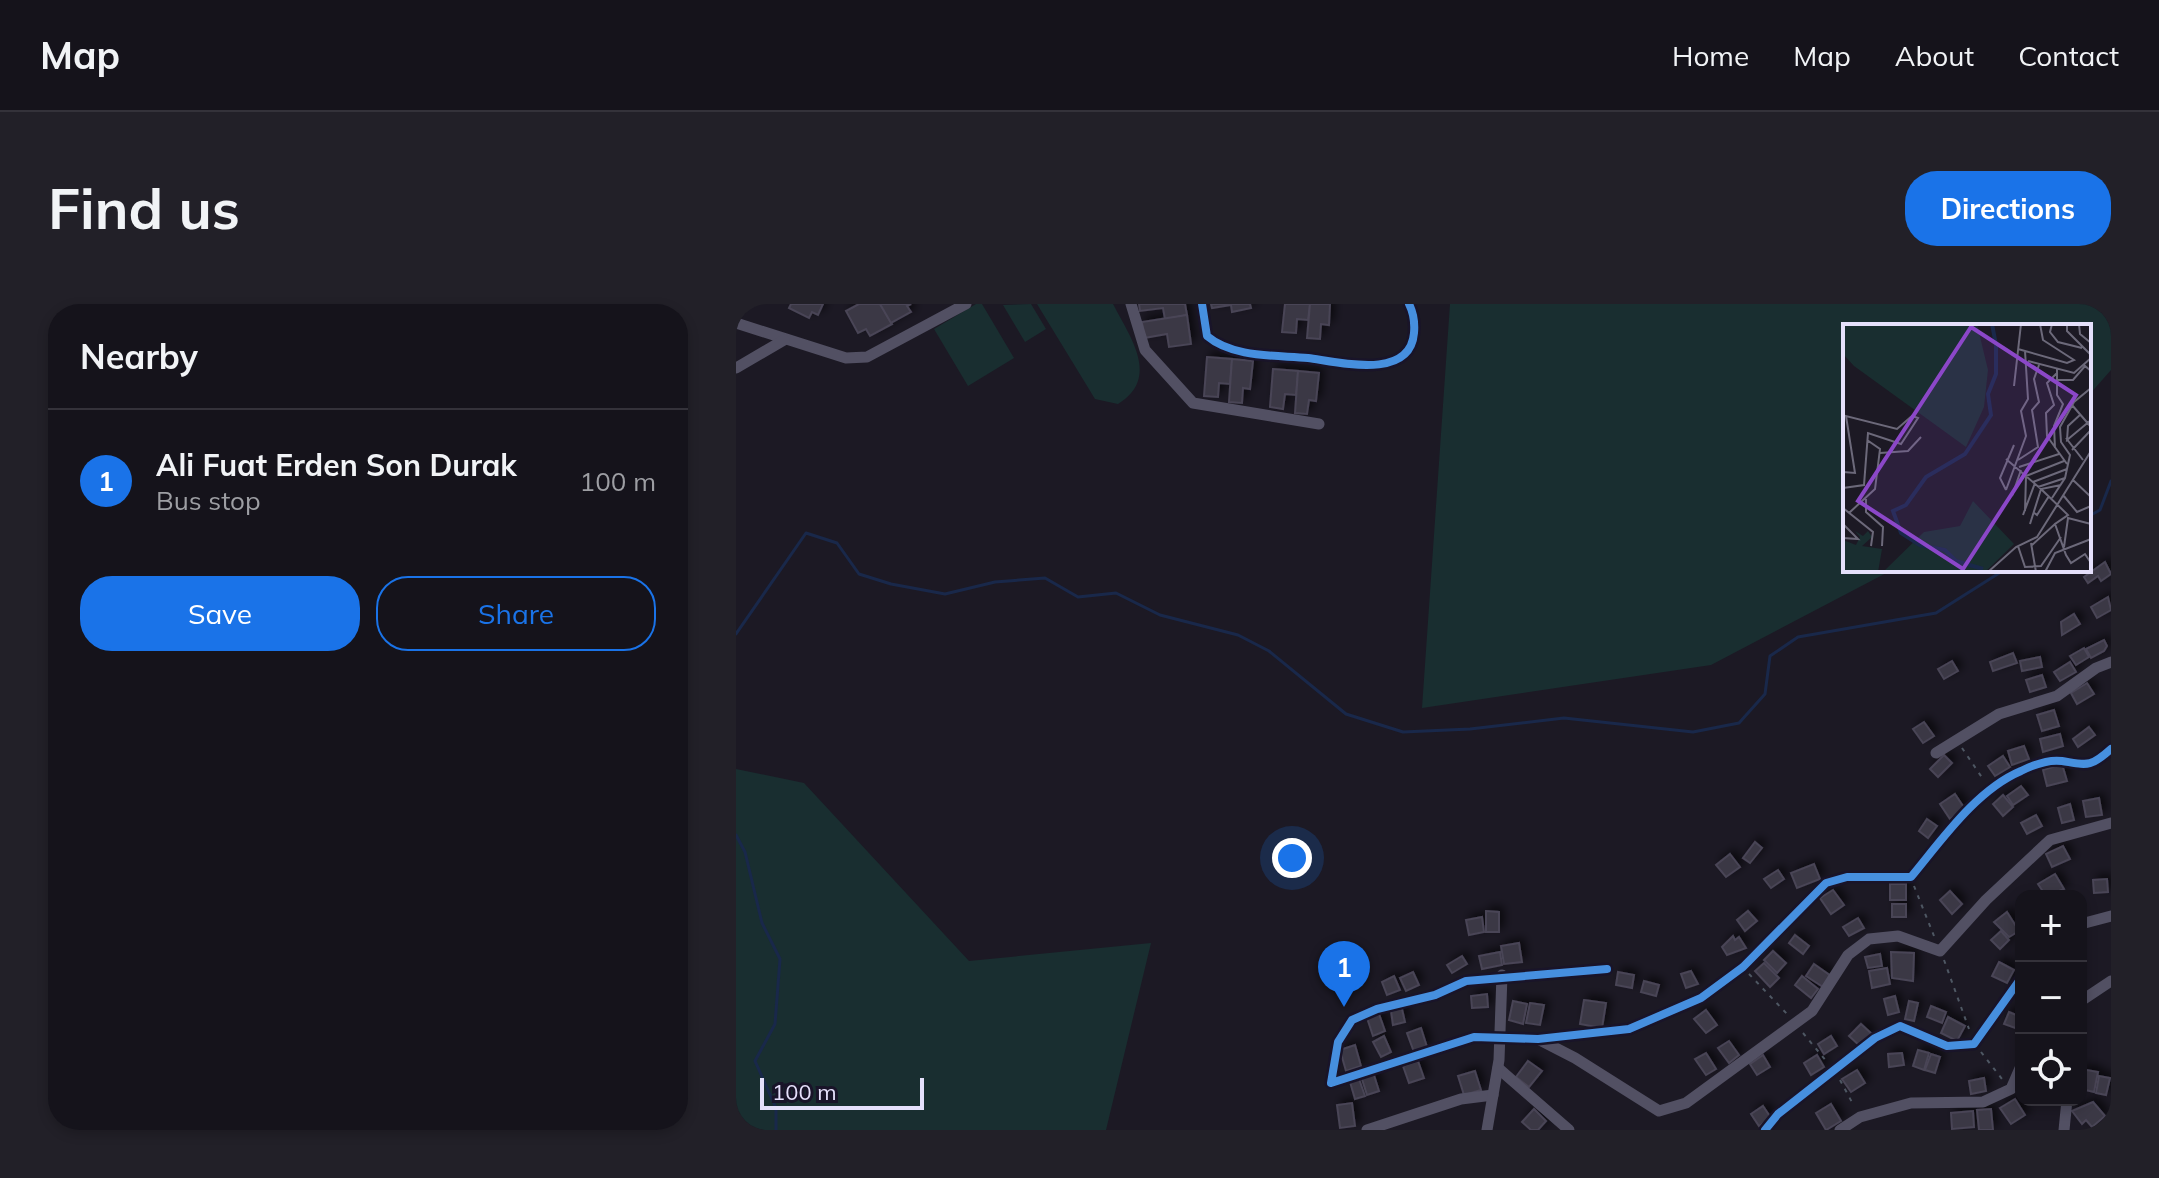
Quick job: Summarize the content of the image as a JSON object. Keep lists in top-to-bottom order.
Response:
{
  "scale_bar": "100 m",
  "page": {
    "header": "Map",
    "nav": [
      "Home",
      "Map",
      "About",
      "Contact"
    ],
    "buttons": [
      "Directions",
      ["Save", "Share"]
    ],
    "title": "Find us",
    "heading": "Nearby",
    "list": [
      {
        "mark": "1",
        "name": "Ali Fuat Erden Son Durak",
        "note": "Bus stop",
        "value": "100 m"
      }
    ],
    "map_buttons": ["+", "−"],
    "pins": "1",
    "scale": "100 m"
  }
}
